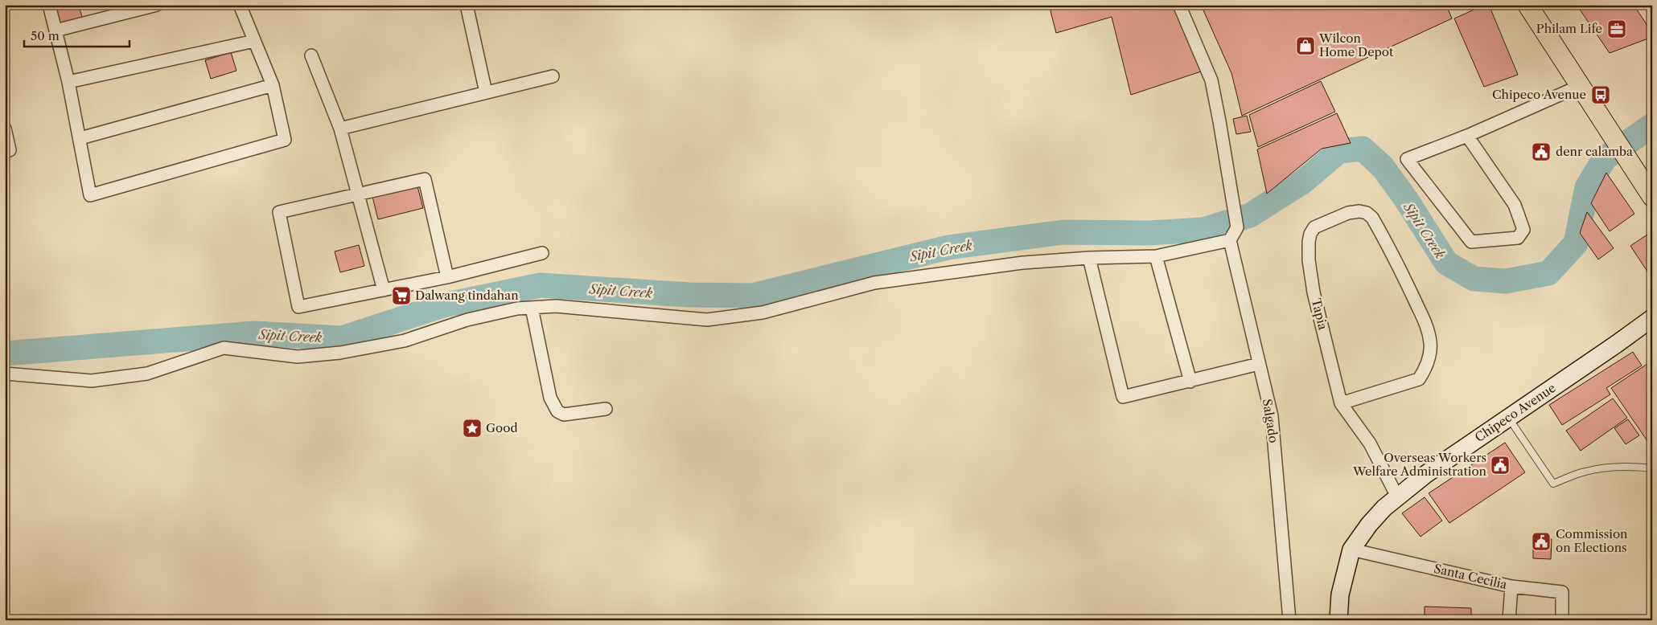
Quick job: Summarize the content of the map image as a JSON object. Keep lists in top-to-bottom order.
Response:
{
  "streets": {
    "main road": ["Chipeco Avenue"],
    "street": ["Tapia", "Salgado", "Santa Cecilia"]
  },
  "crossings": [
    ["Tapia", "Chipeco Avenue"],
    ["Chipeco Avenue", "Santa Cecilia"]
  ],
  "water": ["Sipit Creek"],
  "places": {
    "office": ["Philam Life"],
    "shop": ["Wilcon Home Depot"],
    "bus stop": ["Chipeco Avenue"],
    "public building": ["denr calamba", "Overseas Workers Welfare Administration", "Commission on Elections"],
    "supermarket": ["Dalwang tindahan"],
    "place": ["Good"]
  },
  "scale_bar": "50 m"
}
